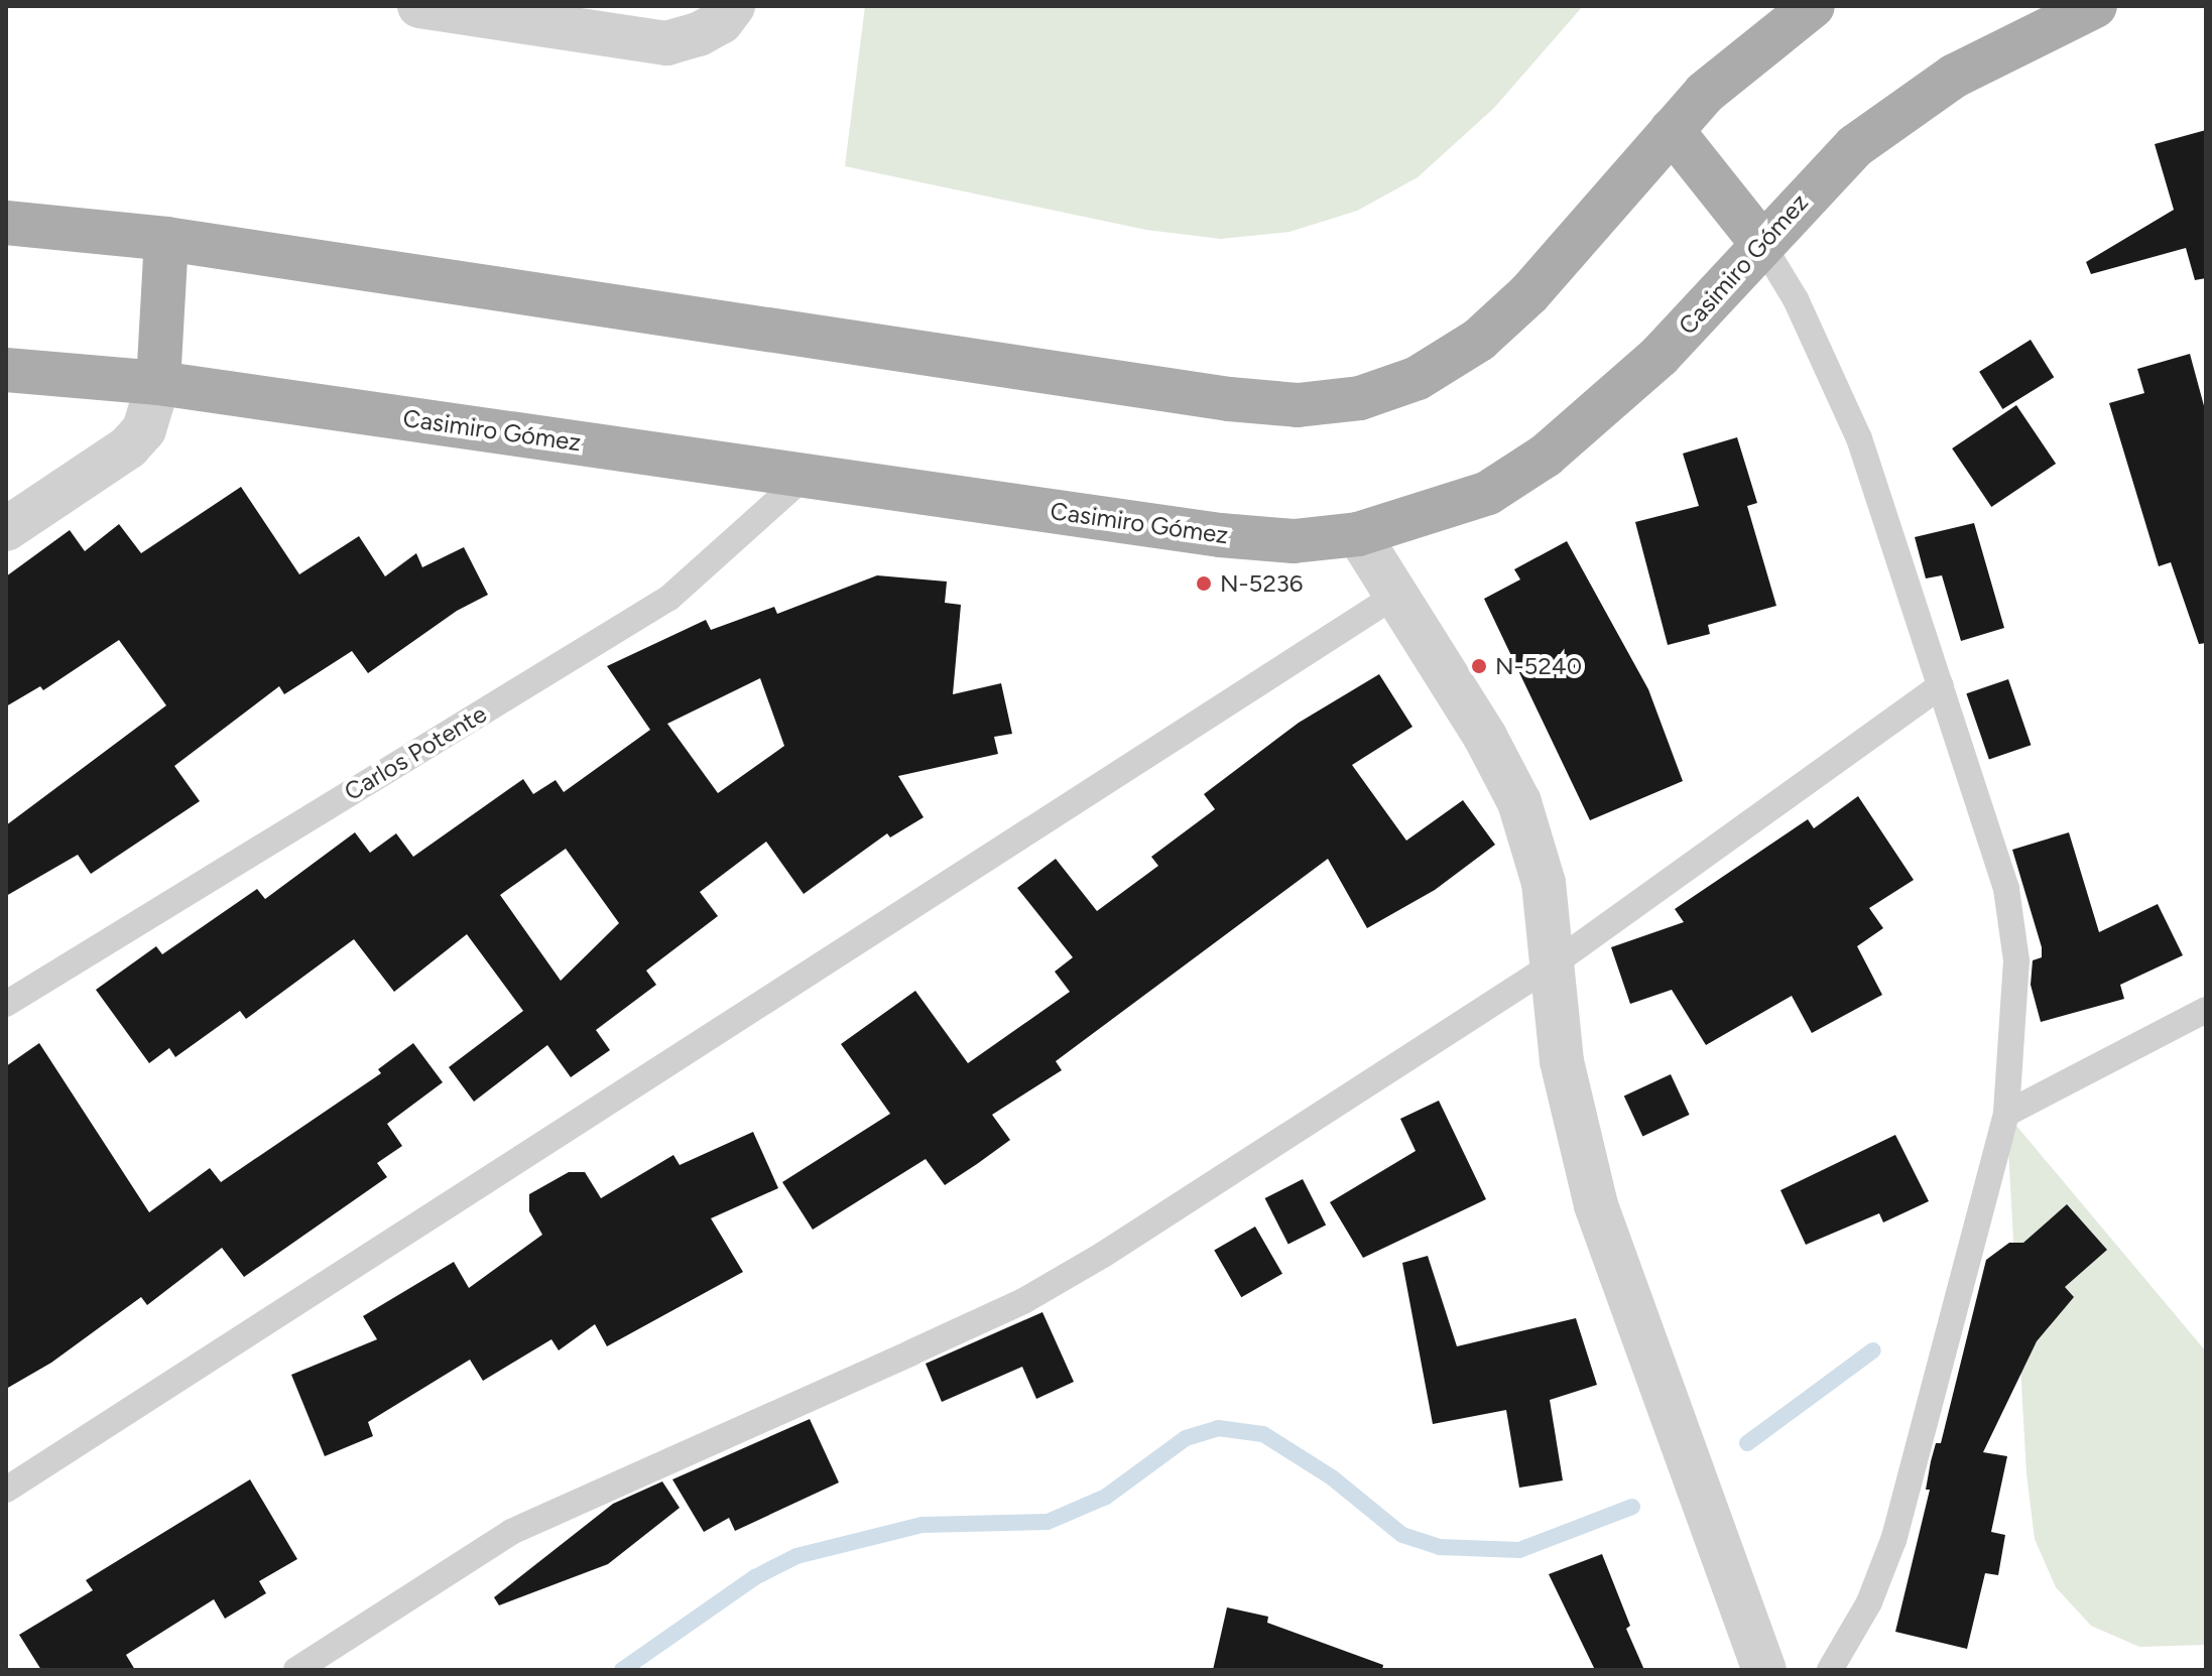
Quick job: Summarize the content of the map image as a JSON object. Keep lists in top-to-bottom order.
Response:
{
  "streets": {
    "main road": ["Casimiro Gómez"],
    "lane": ["Carlos Potente"]
  },
  "crossings": [
    ["Casimiro Gómez", "Carlos Potente"]
  ],
  "places": ["N-5236", "N-5240"]
}
